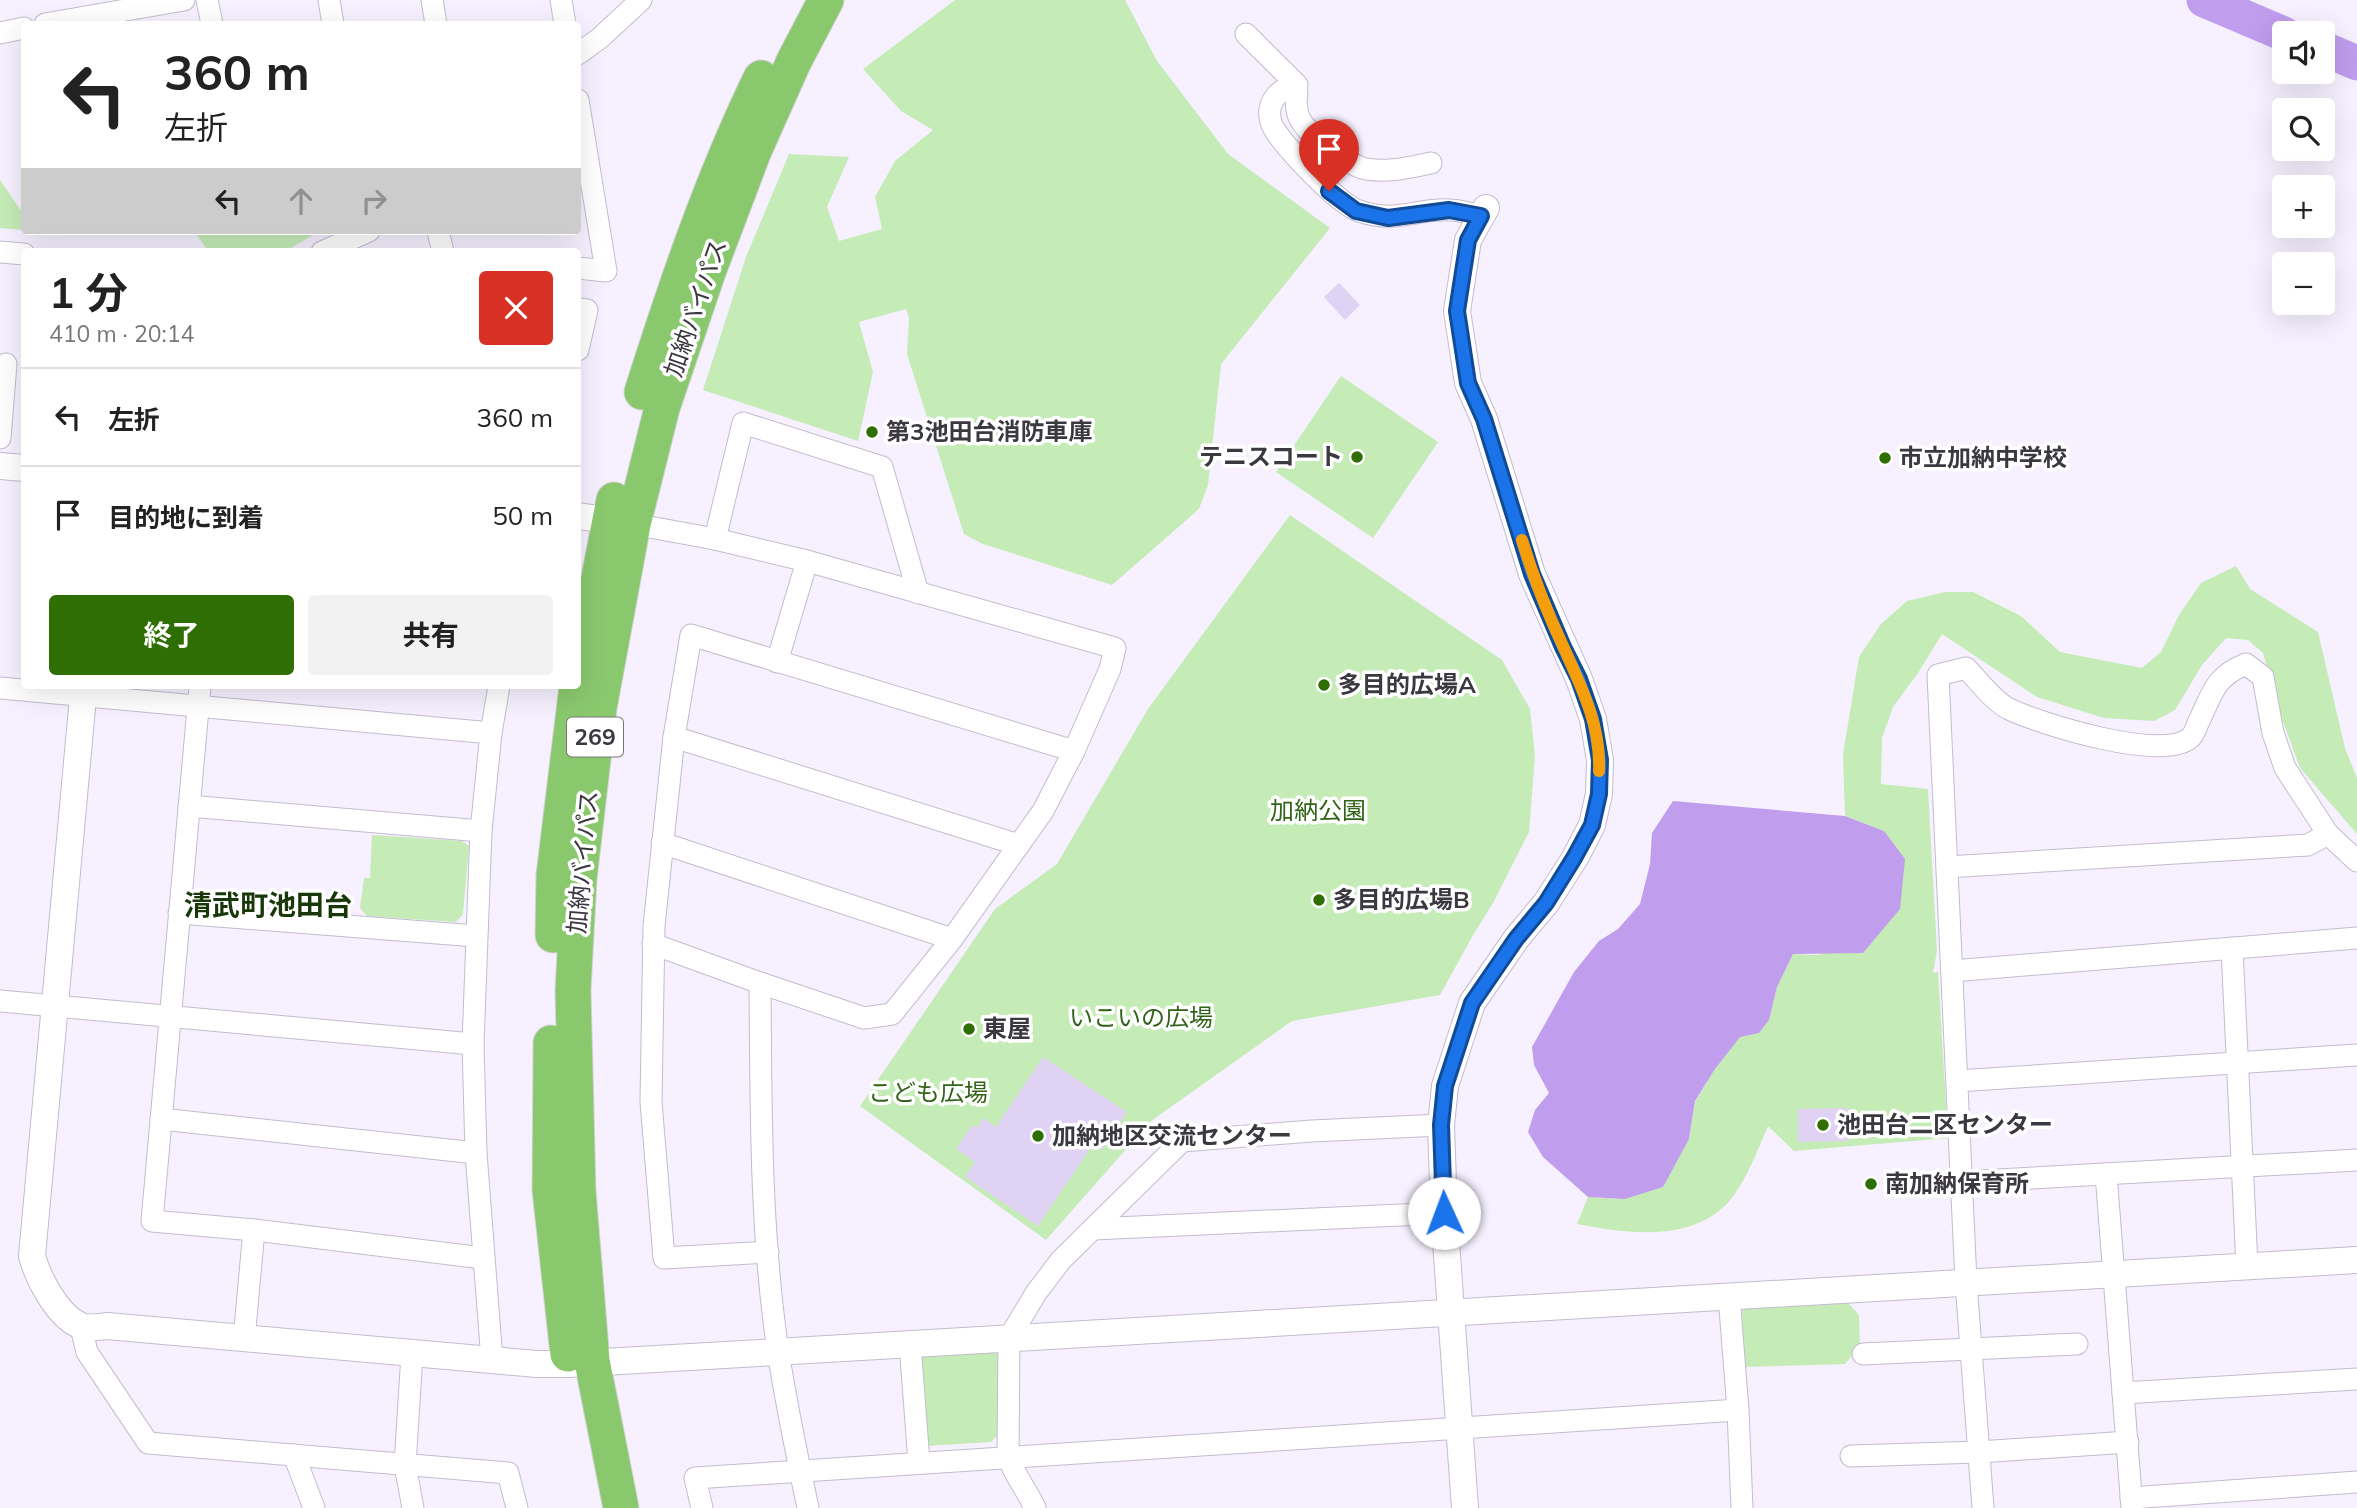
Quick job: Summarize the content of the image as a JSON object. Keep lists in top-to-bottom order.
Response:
{
  "streets": {
    "highway": ["加納バイパス", "269"]
  },
  "districts": ["清武町池田台"],
  "parks": ["加納公園", "いこいの広場", "こども広場"],
  "places": [
    "第3池田台消防車庫",
    "テニスコート",
    "市立加納中学校",
    "多目的広場A",
    "多目的広場B",
    "東屋",
    "池田台二区センター",
    "加納地区交流センター",
    "南加納保育所"
  ],
  "page": {
    "map_buttons": ["+", "−"],
    "turn": ["360 m", "左折"],
    "heading": ["1 分", "410 m · 20:14"],
    "list": [
      {
        "name": "左折",
        "value": "360 m"
      },
      {
        "name": "目的地に到着",
        "value": "50 m"
      }
    ],
    "buttons": ["終了", "共有"]
  }
}
